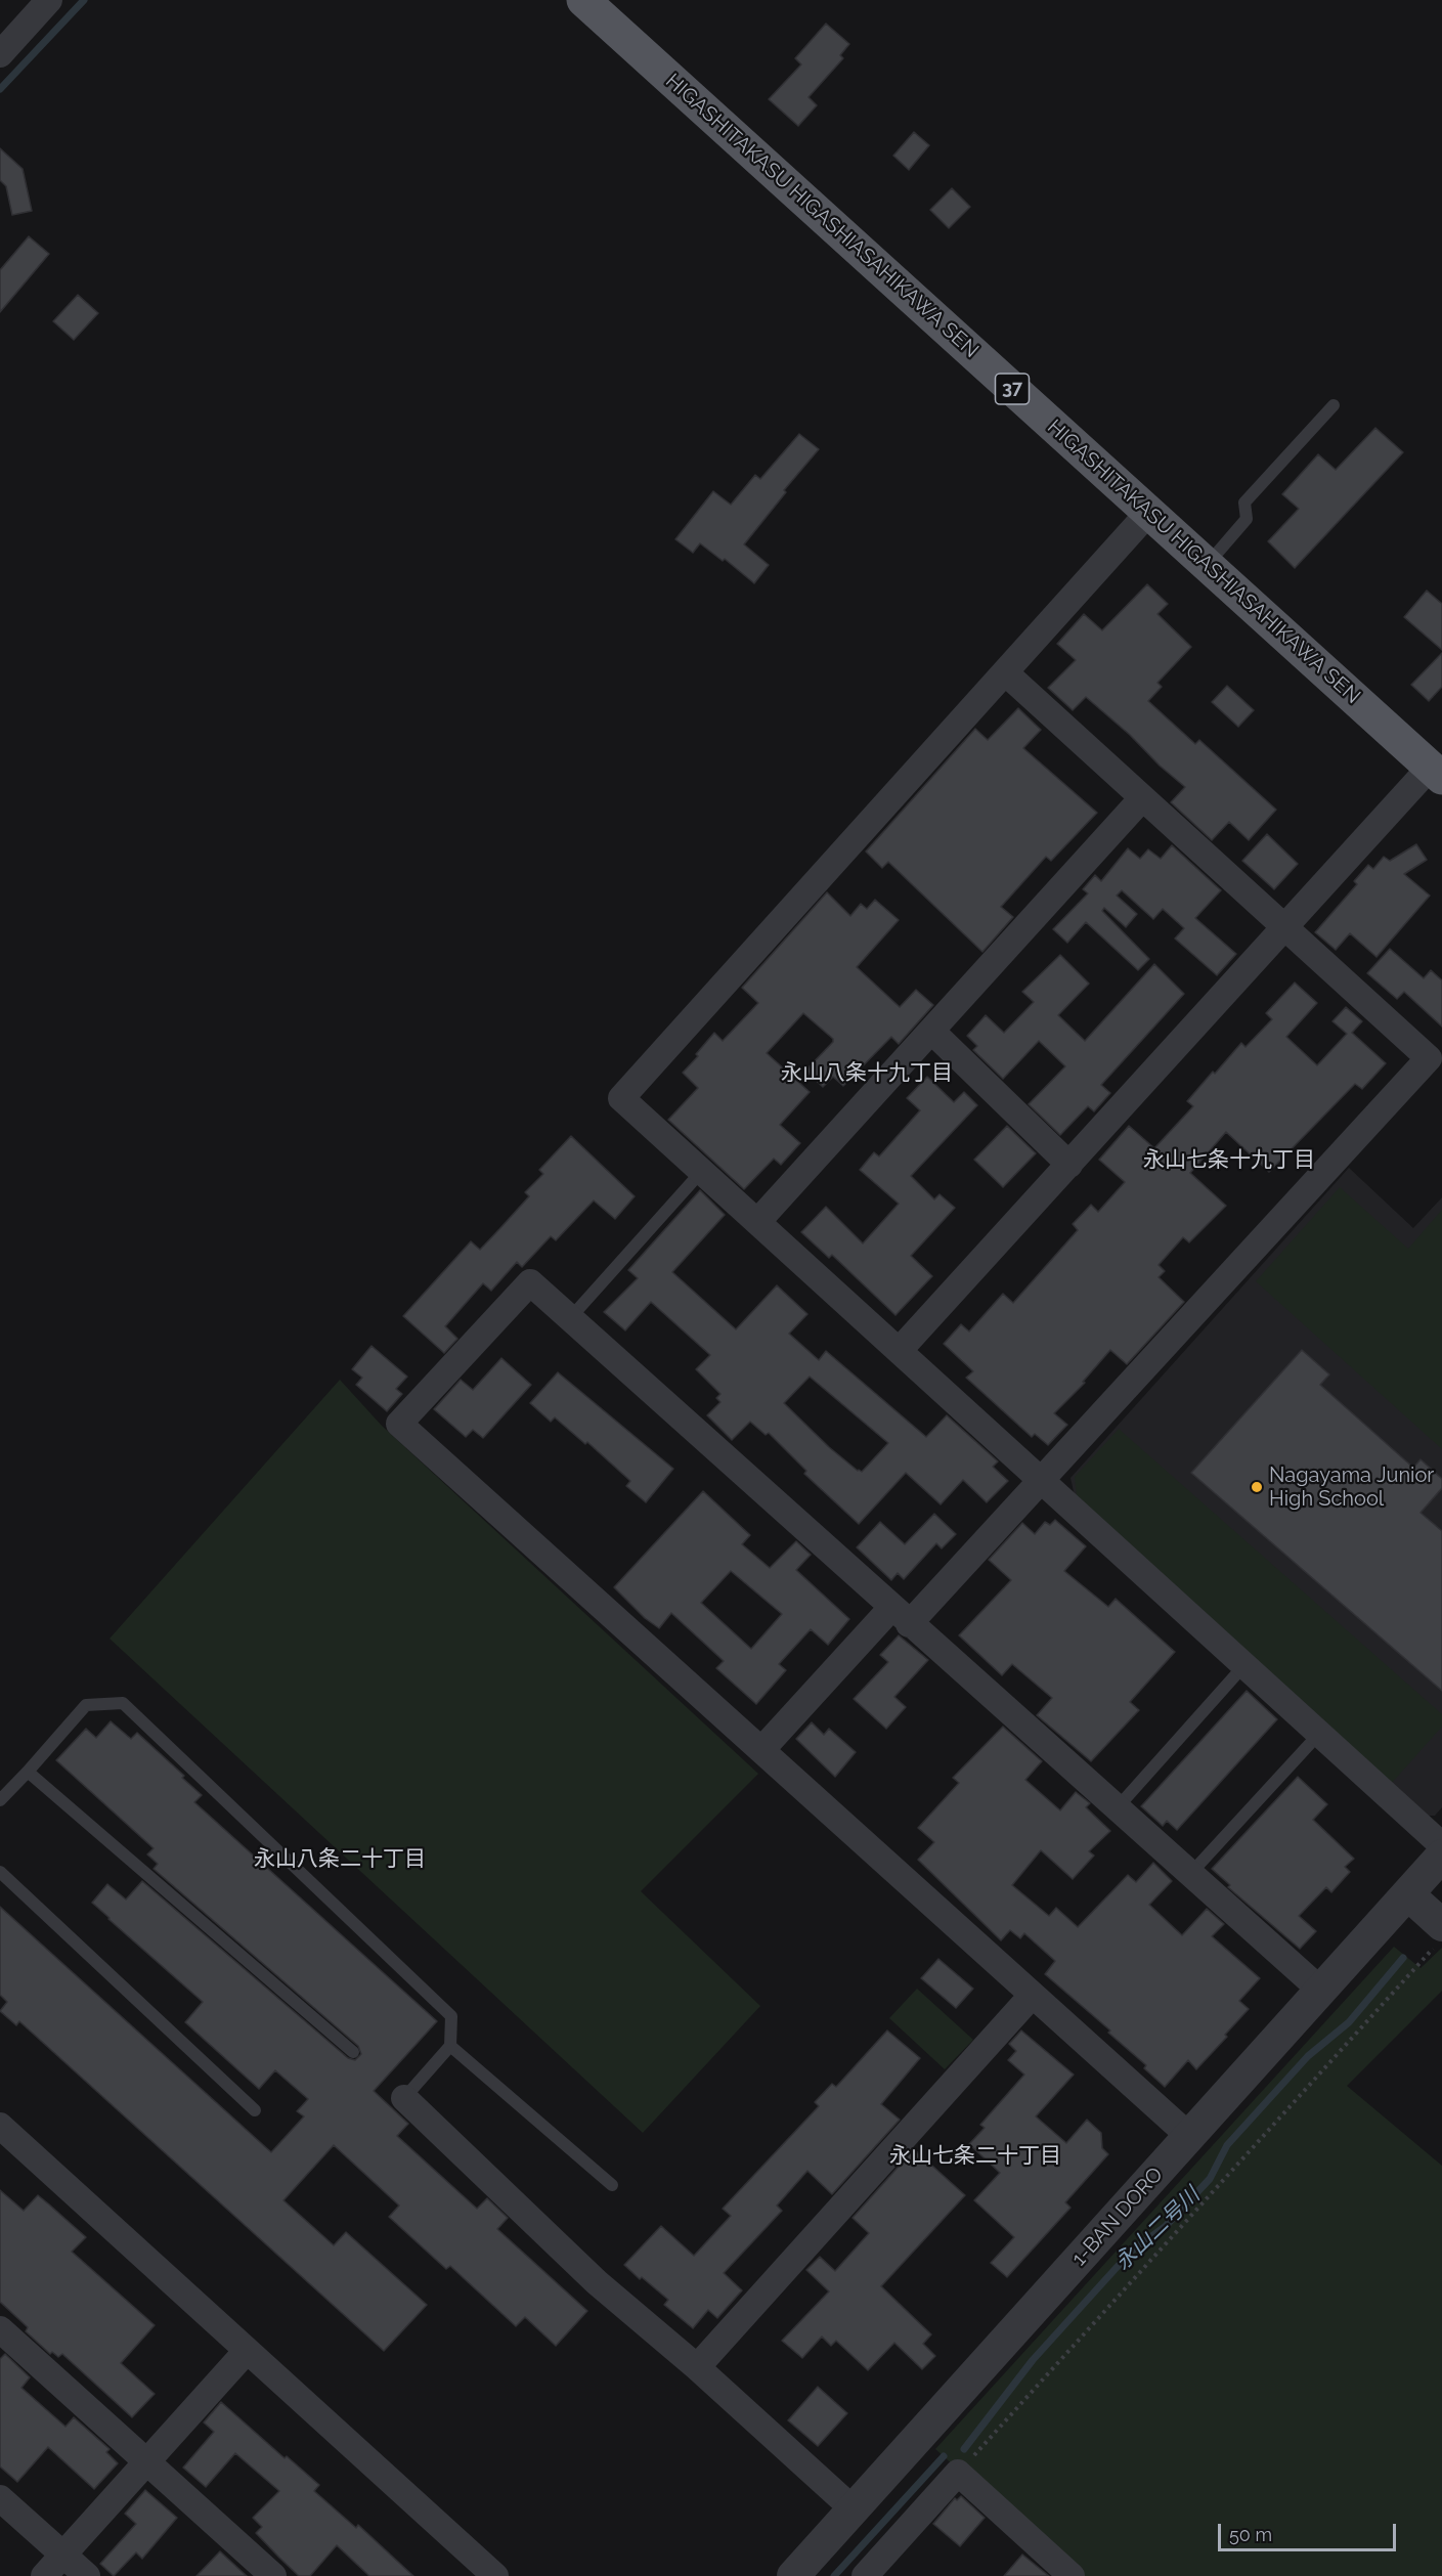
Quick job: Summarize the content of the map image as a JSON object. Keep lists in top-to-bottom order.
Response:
{
  "streets": {
    "main road": ["HIGASHITAKASU HIGASHIASAHIKAWA SEN", "37"],
    "street": ["1-BAN DORO"]
  },
  "districts": [
    "永山八条十九丁目",
    "永山七条十九丁目",
    "永山八条二十丁目",
    "永山七条二十丁目"
  ],
  "water": ["永山二号川"],
  "places": ["Nagayama Junior High School"],
  "scale_bar": "50 m"
}
